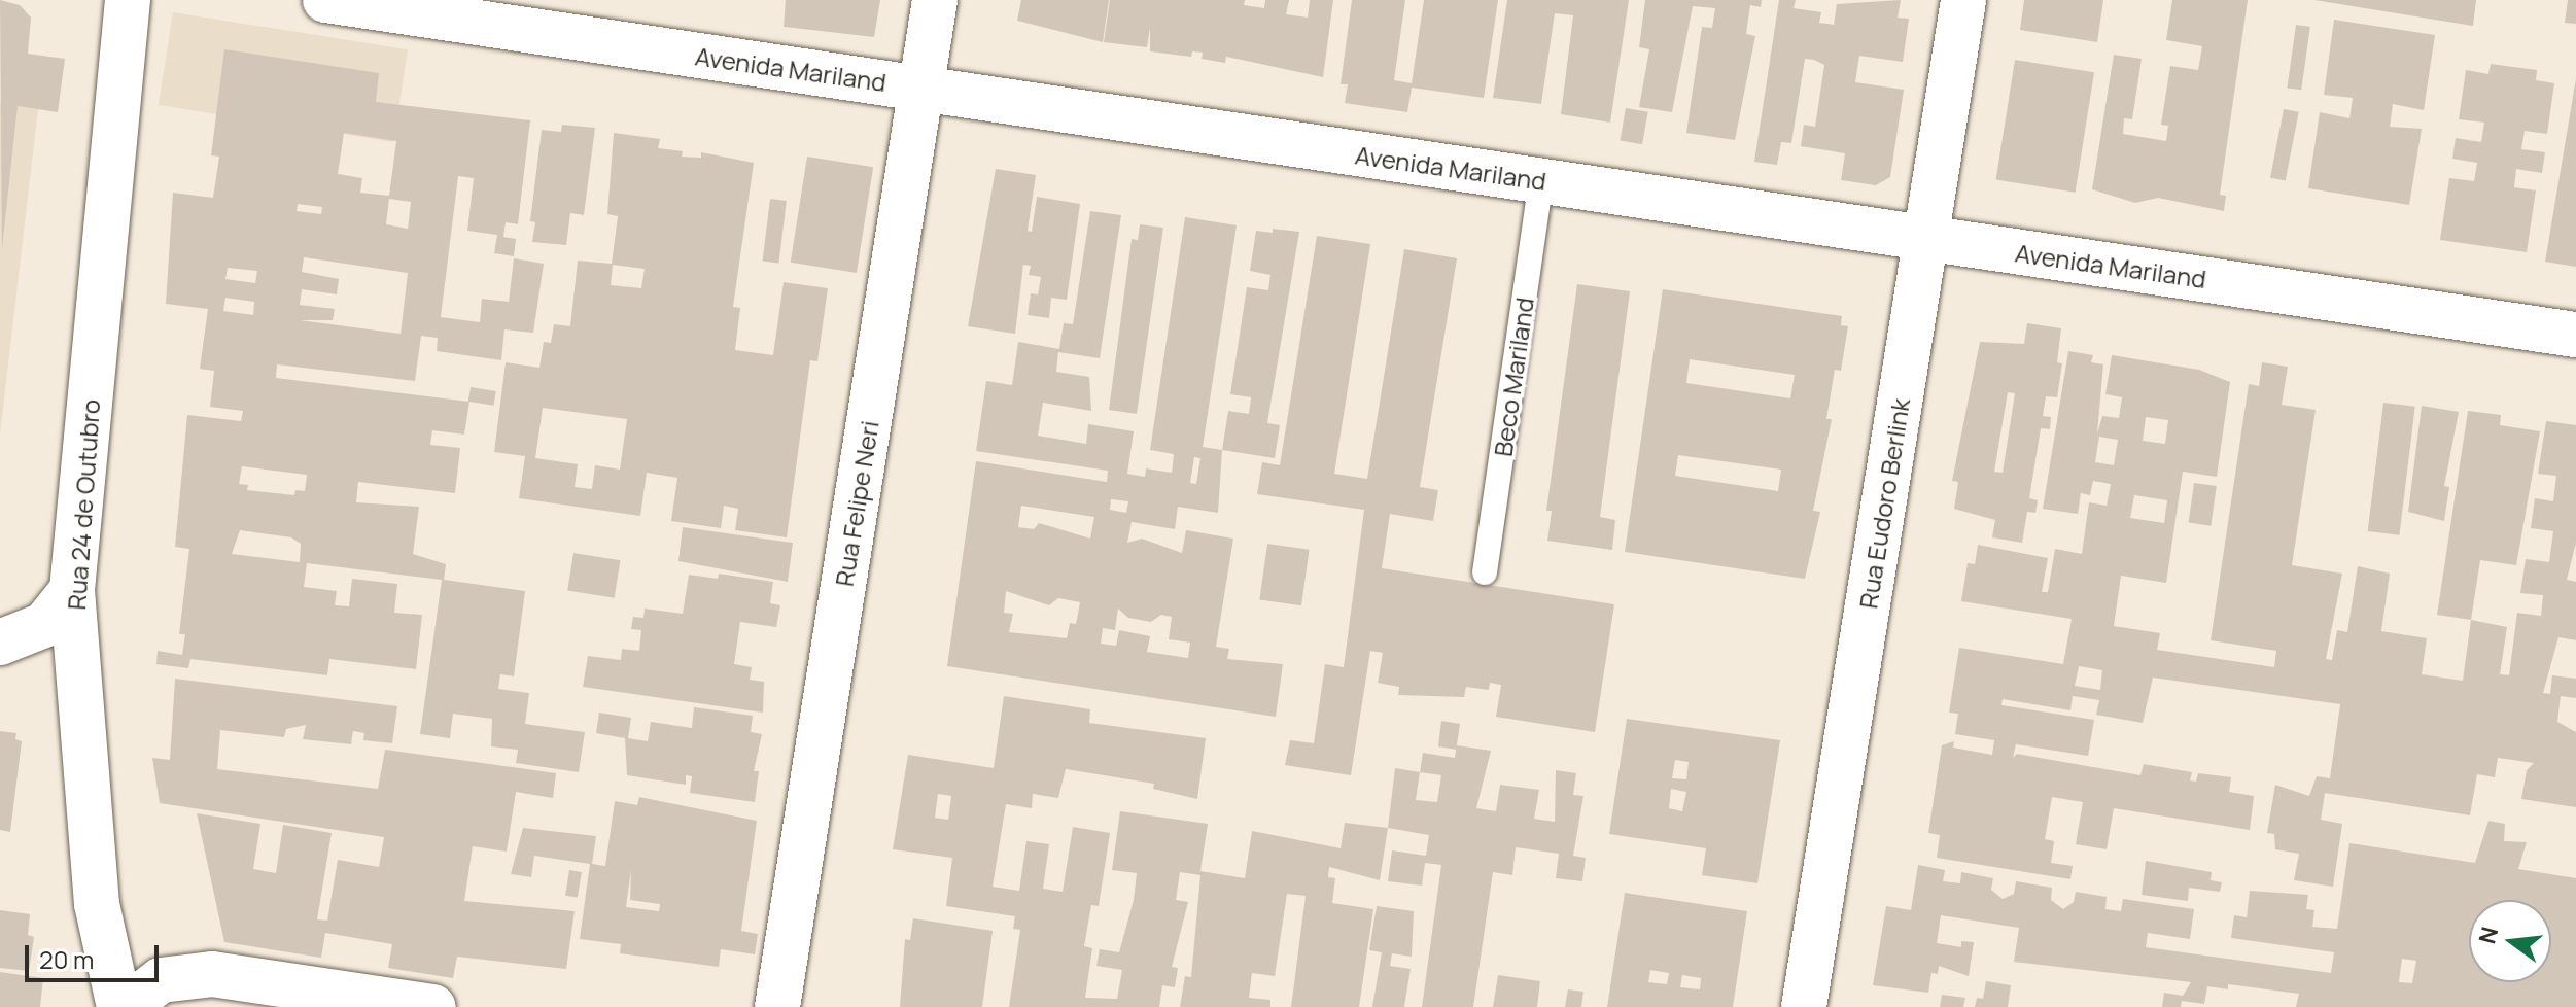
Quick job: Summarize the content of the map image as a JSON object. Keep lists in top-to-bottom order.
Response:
{
  "streets": {
    "street": [
      "Avenida Mariland",
      "Rua Felipe Neri",
      "Rua Eudoro Berlink",
      "Rua 24 de Outubro"
    ],
    "lane": ["Beco Mariland"]
  },
  "crossings": [
    ["Avenida Mariland", "Beco Mariland"],
    ["Avenida Mariland", "Rua Felipe Neri"],
    ["Avenida Mariland", "Rua Eudoro Berlink"]
  ],
  "scale_bar": "20 m",
  "north": "left"
}
